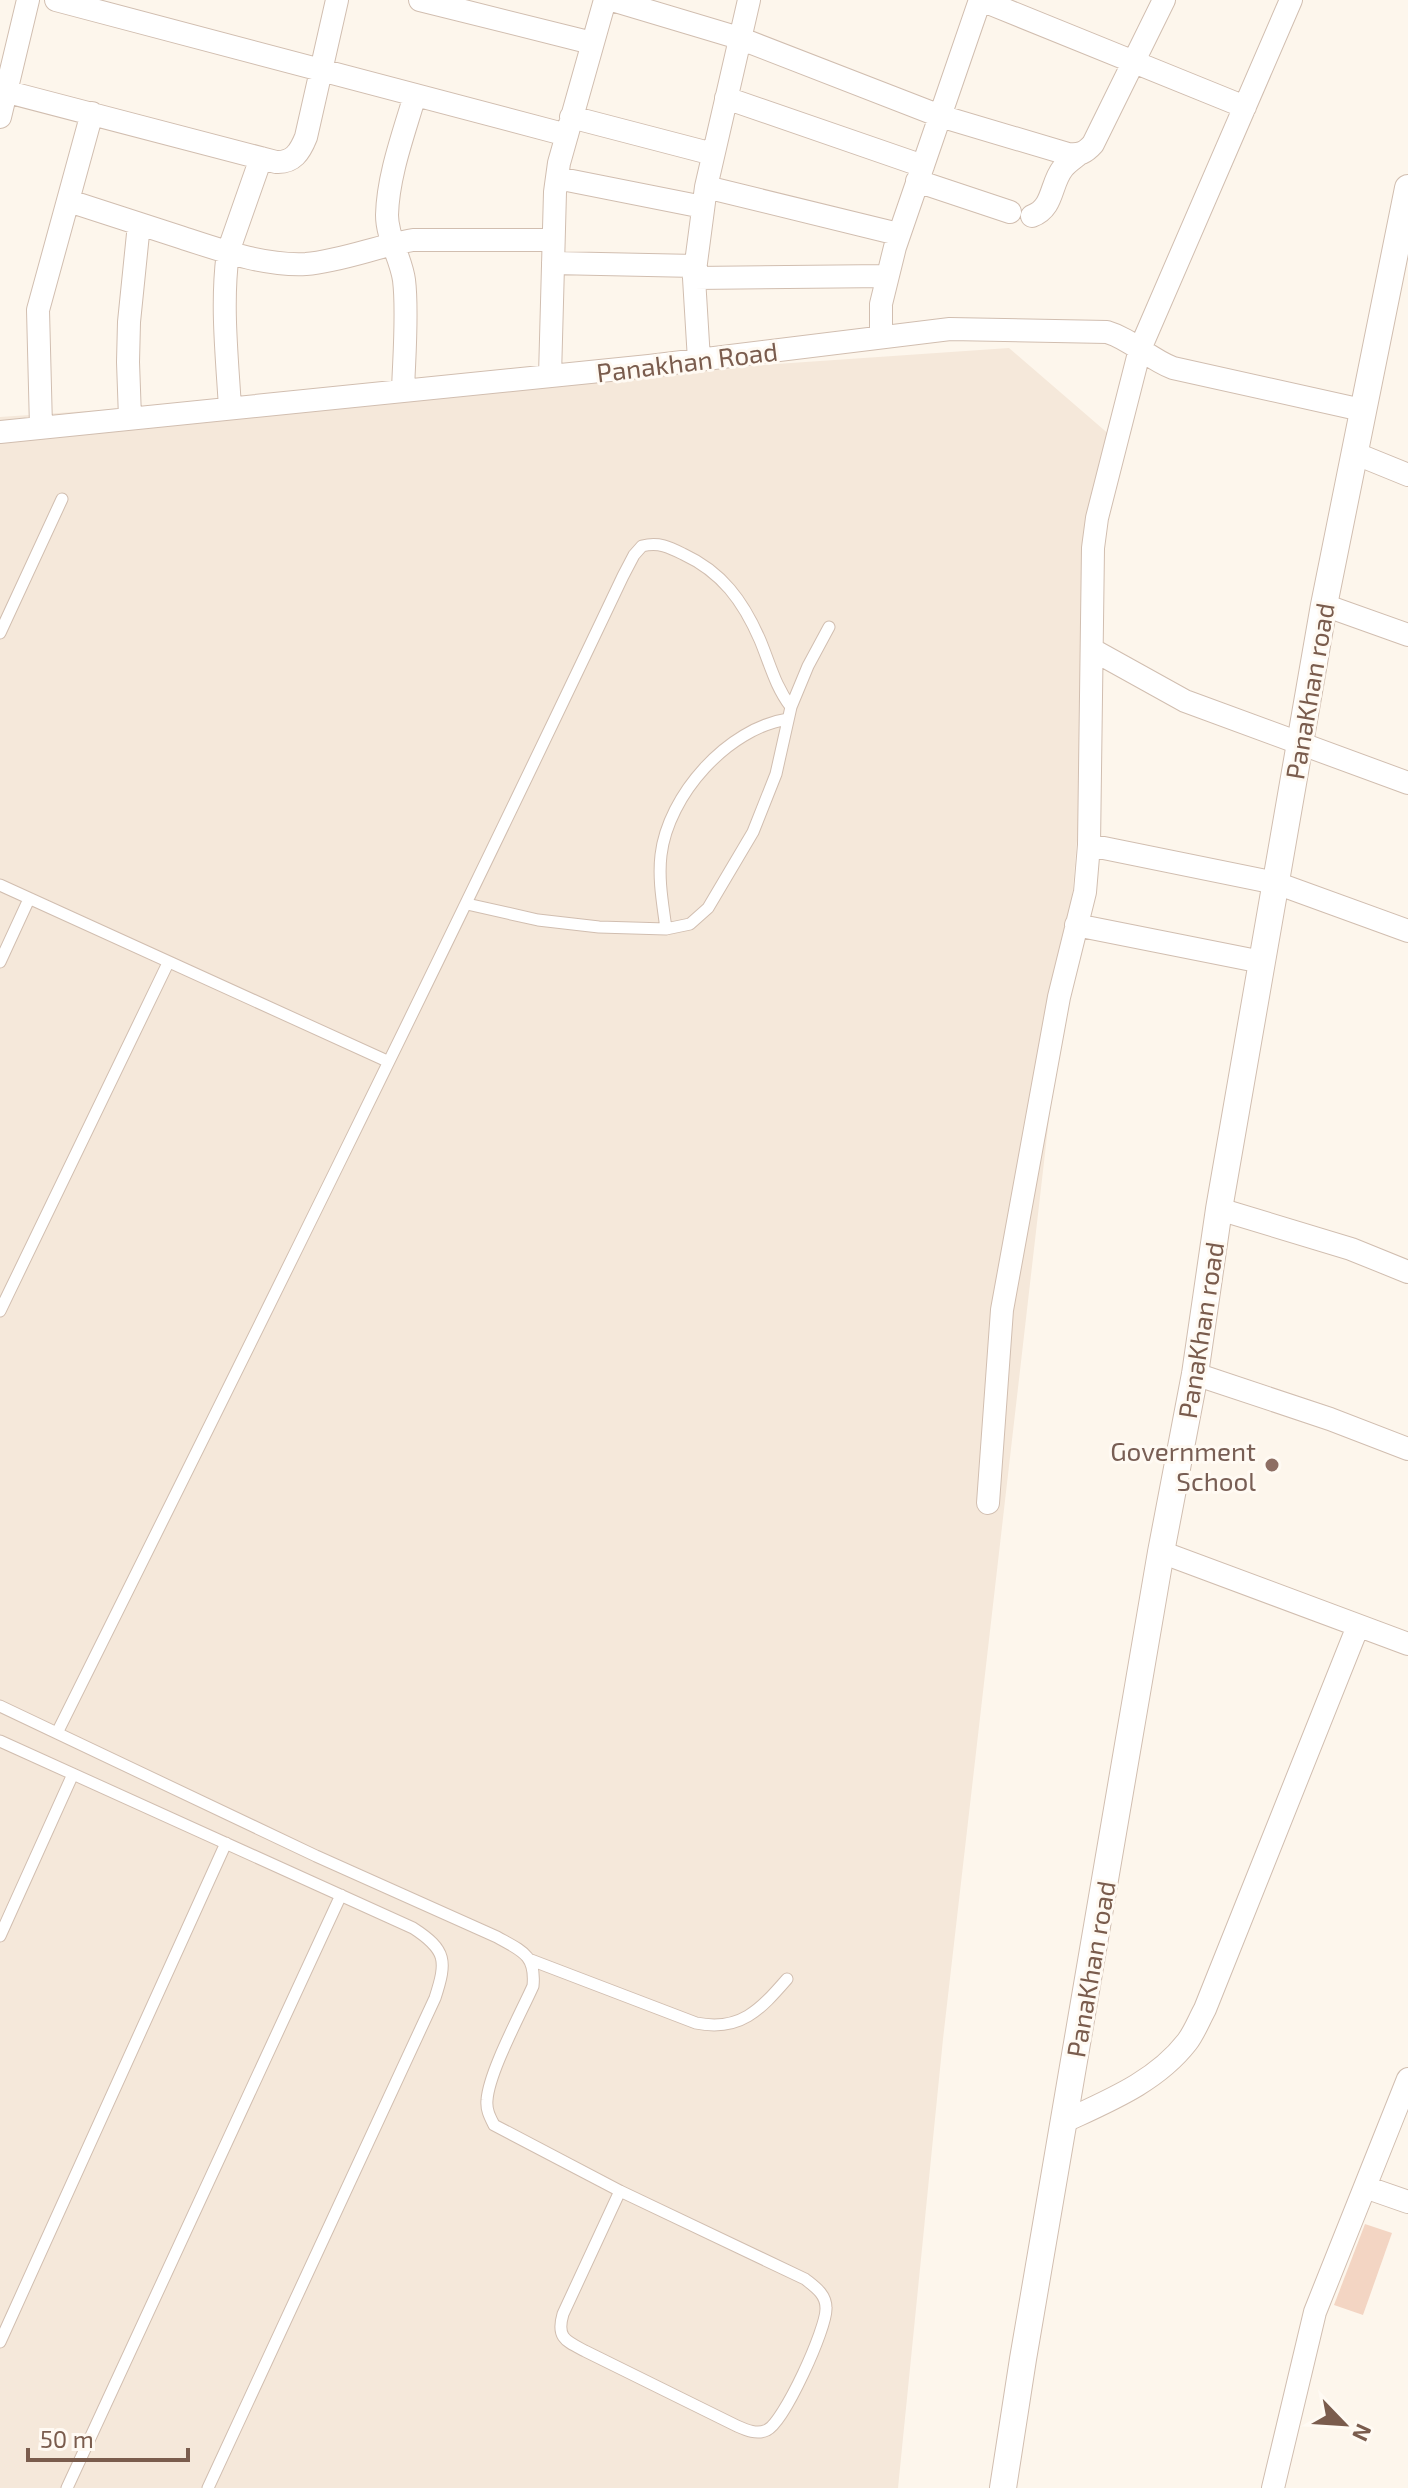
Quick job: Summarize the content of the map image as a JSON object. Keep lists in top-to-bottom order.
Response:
{
  "streets": {
    "street": ["Panakhan Road", "PanaKhan road"]
  },
  "crossings": [
    ["Panakhan Road", "PanaKhan road"]
  ],
  "places": ["Government School"],
  "scale_bar": "50 m",
  "north": "bottom right"
}
